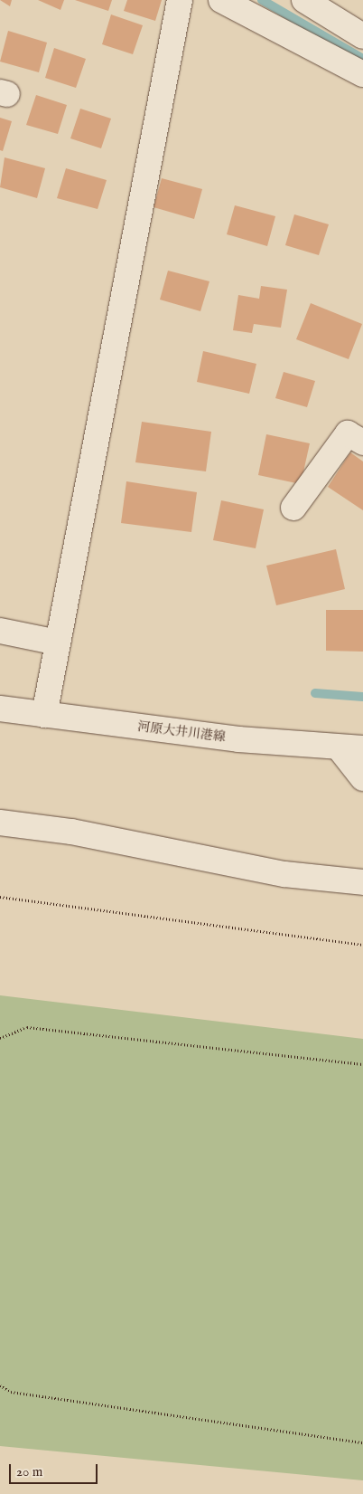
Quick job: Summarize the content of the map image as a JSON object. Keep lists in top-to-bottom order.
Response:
{
  "streets": {
    "street": ["河原大井川港線"]
  },
  "scale_bar": "20 m"
}
